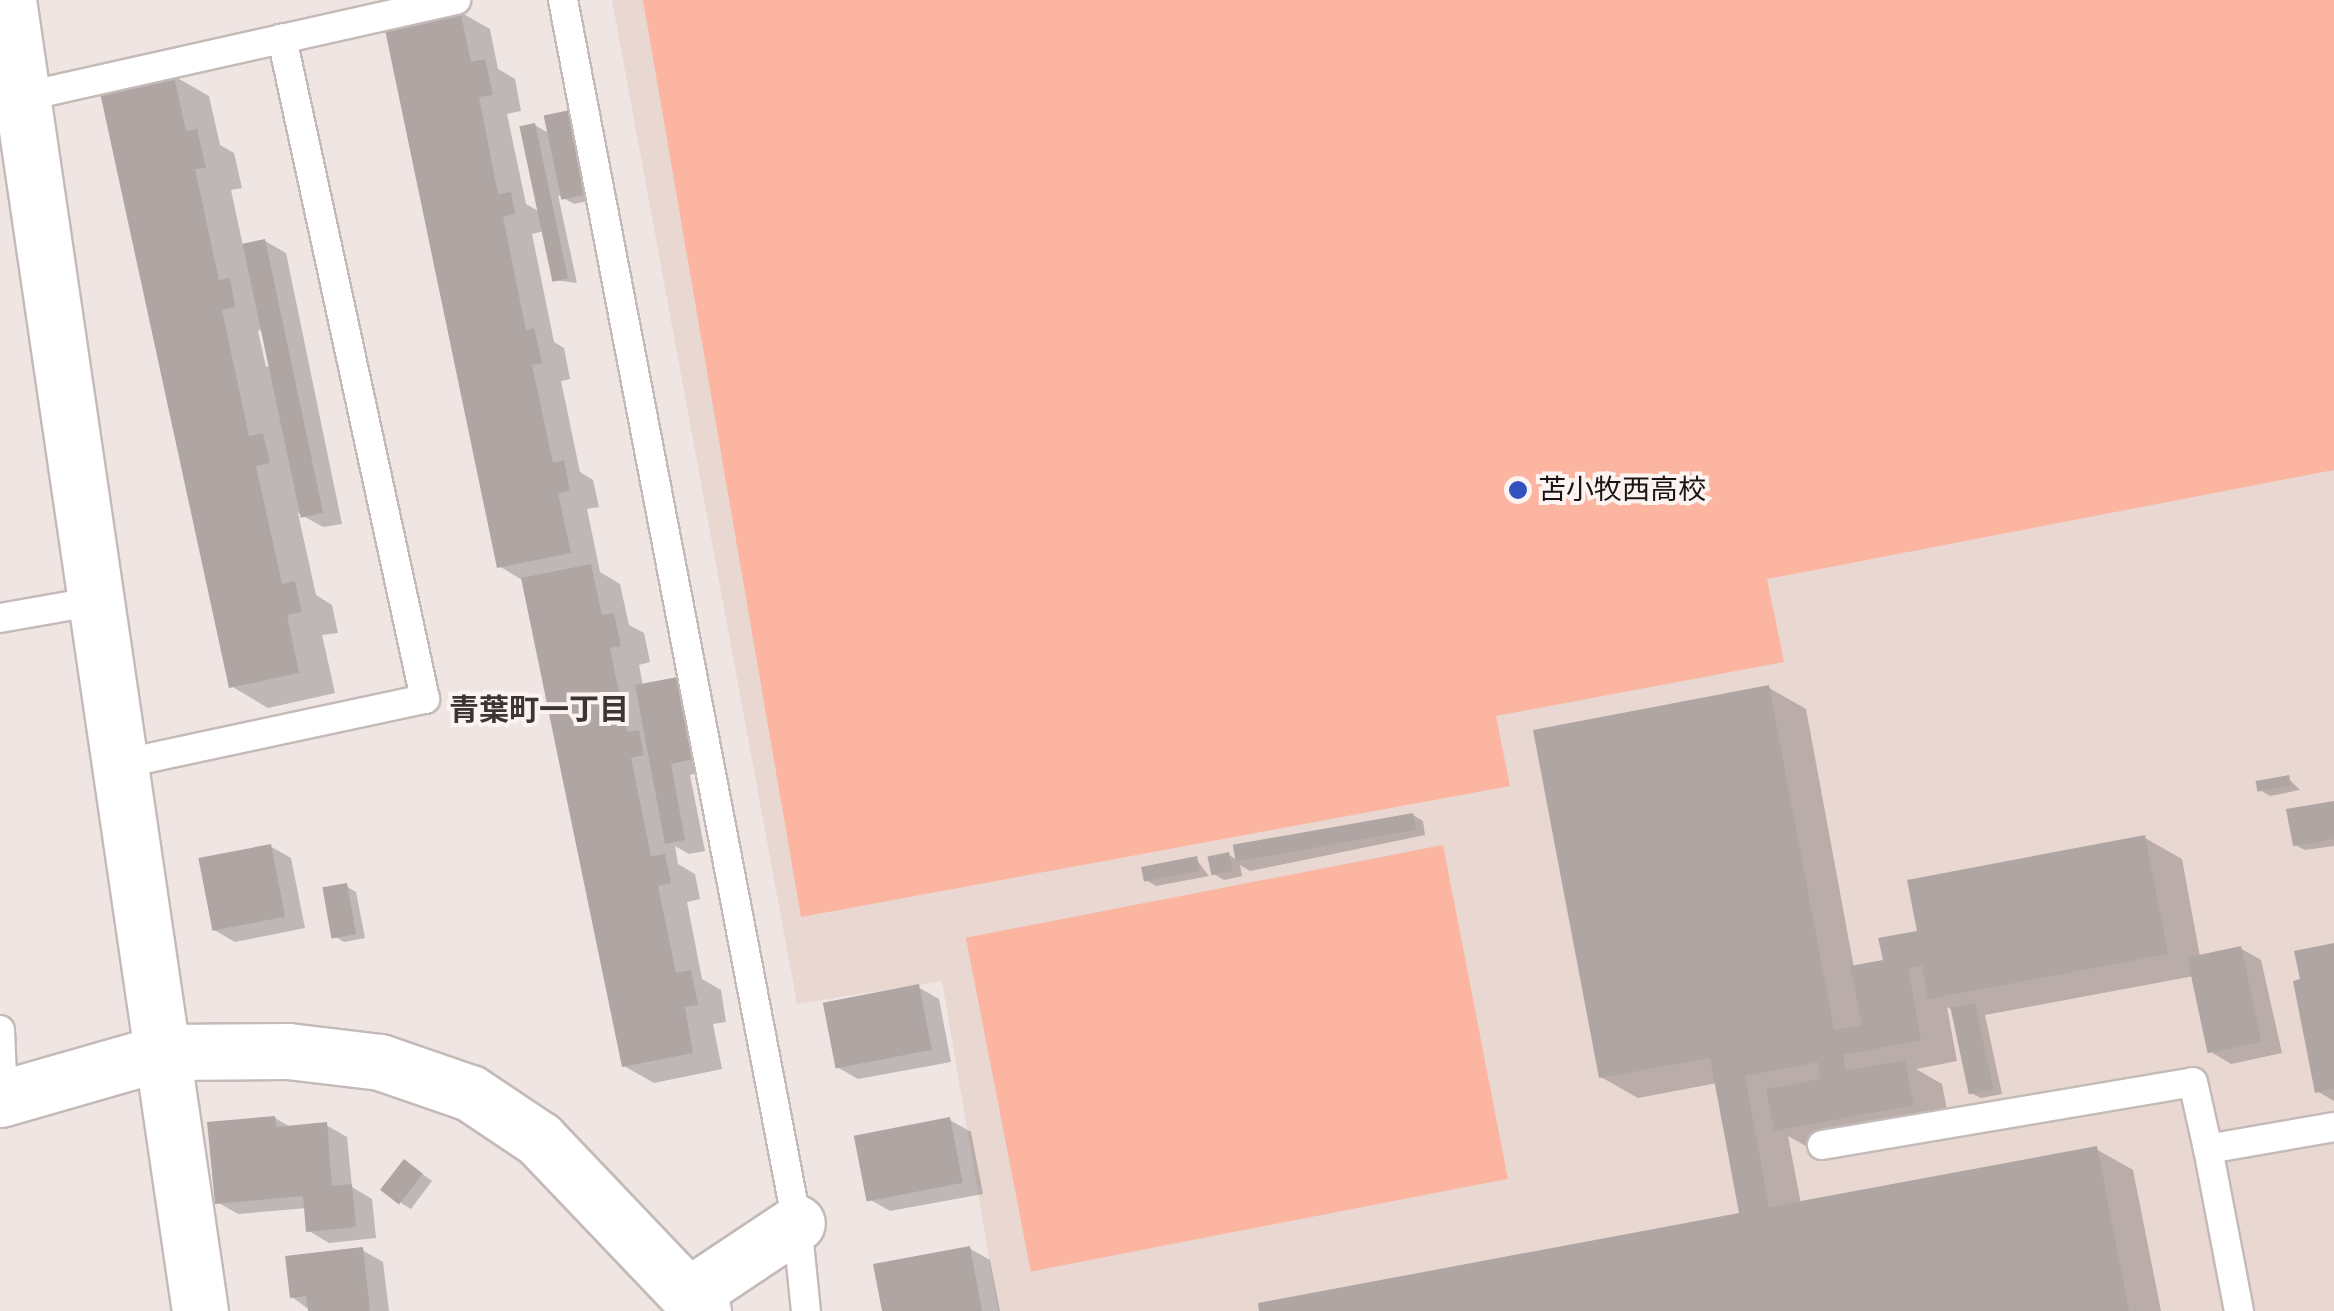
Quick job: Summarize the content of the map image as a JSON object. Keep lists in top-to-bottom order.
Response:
{
  "districts": ["青葉町一丁目"],
  "places": ["苫小牧西高校"]
}
